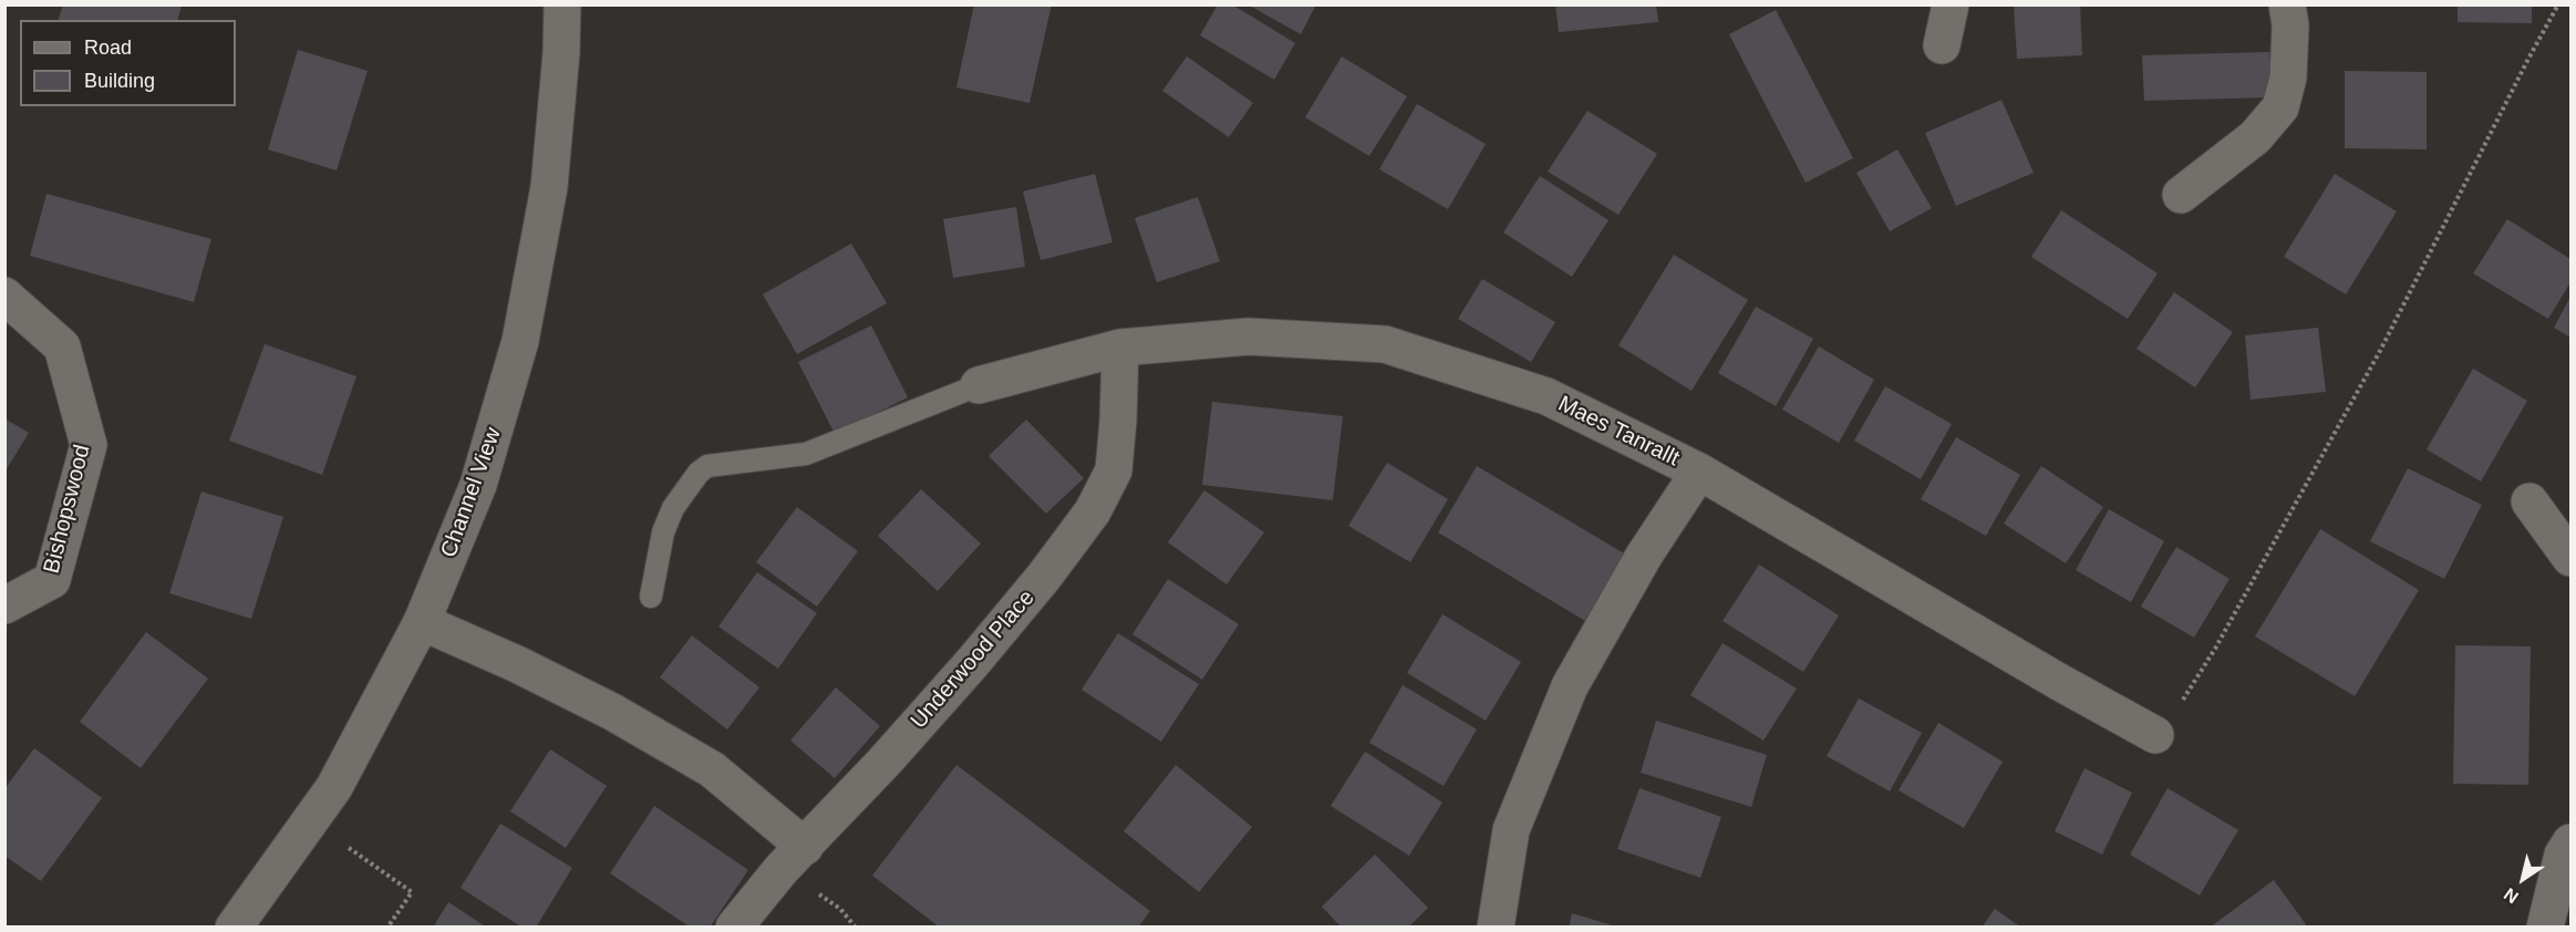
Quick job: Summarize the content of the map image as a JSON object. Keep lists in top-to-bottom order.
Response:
{
  "streets": {
    "street": [
      "Maes Tanrallt",
      "Channel View",
      "Bishopswood",
      "Underwood Place"
    ]
  },
  "crossings": [
    ["Maes Tanrallt", "Underwood Place"]
  ],
  "legend": ["Road", "Building"],
  "north": "bottom left"
}
